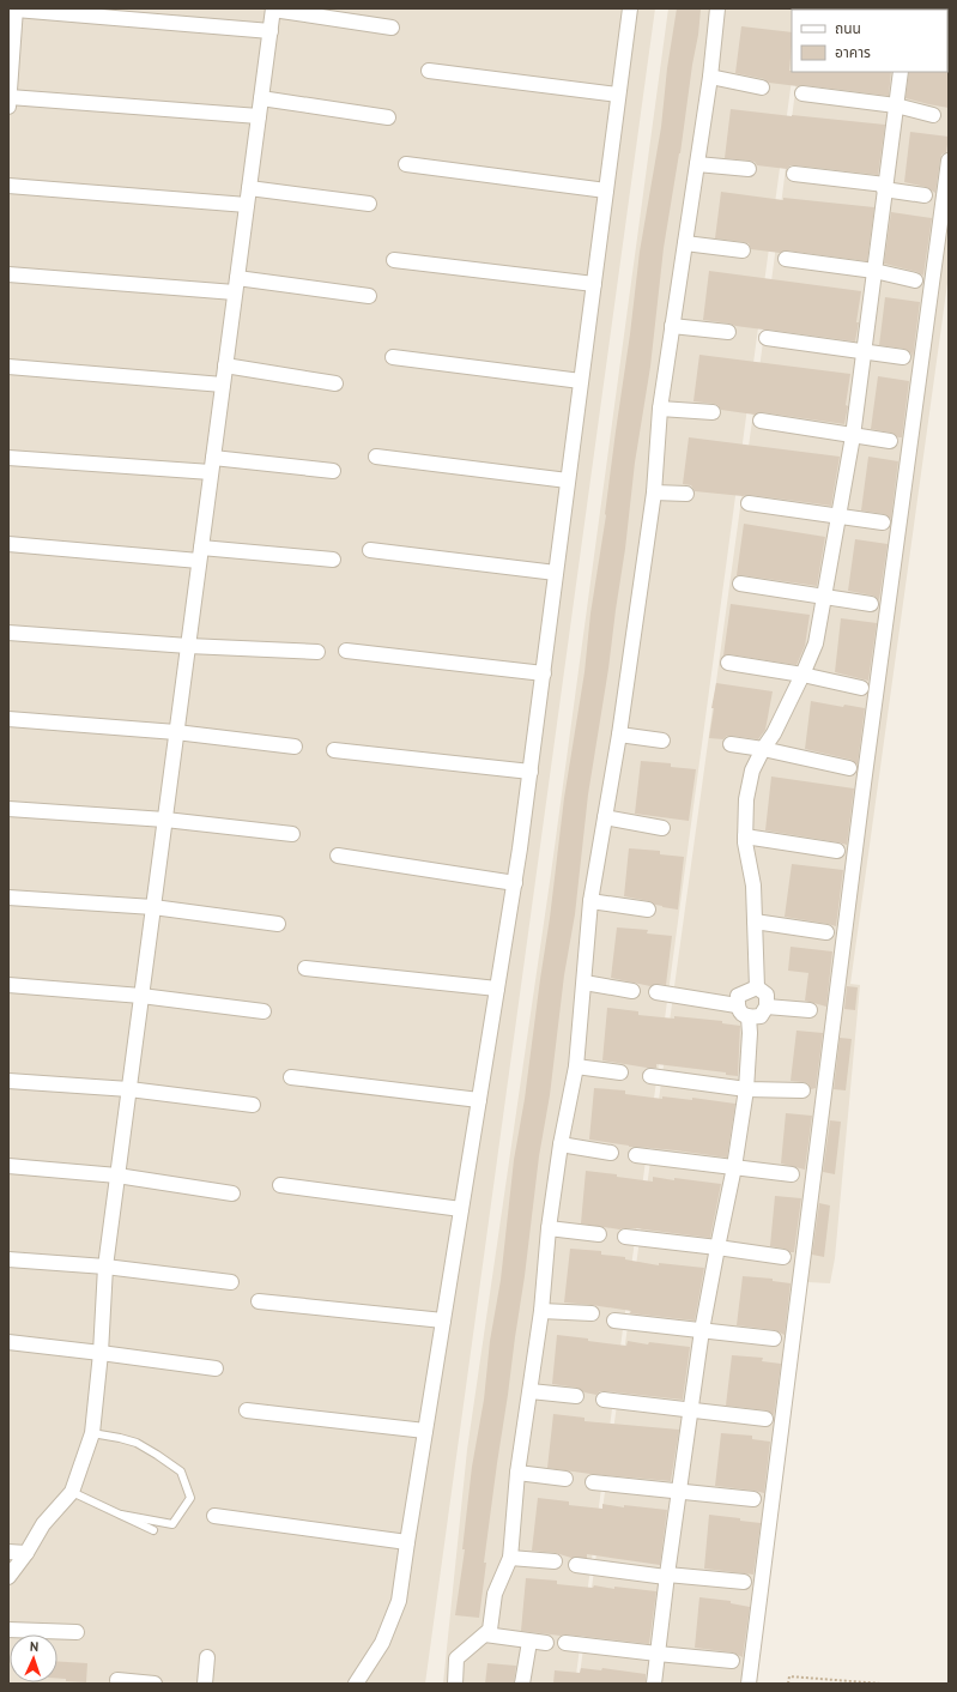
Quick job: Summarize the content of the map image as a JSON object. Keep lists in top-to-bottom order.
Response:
{
  "legend": ["ถนน", "อาคาร"],
  "north": "top"
}
